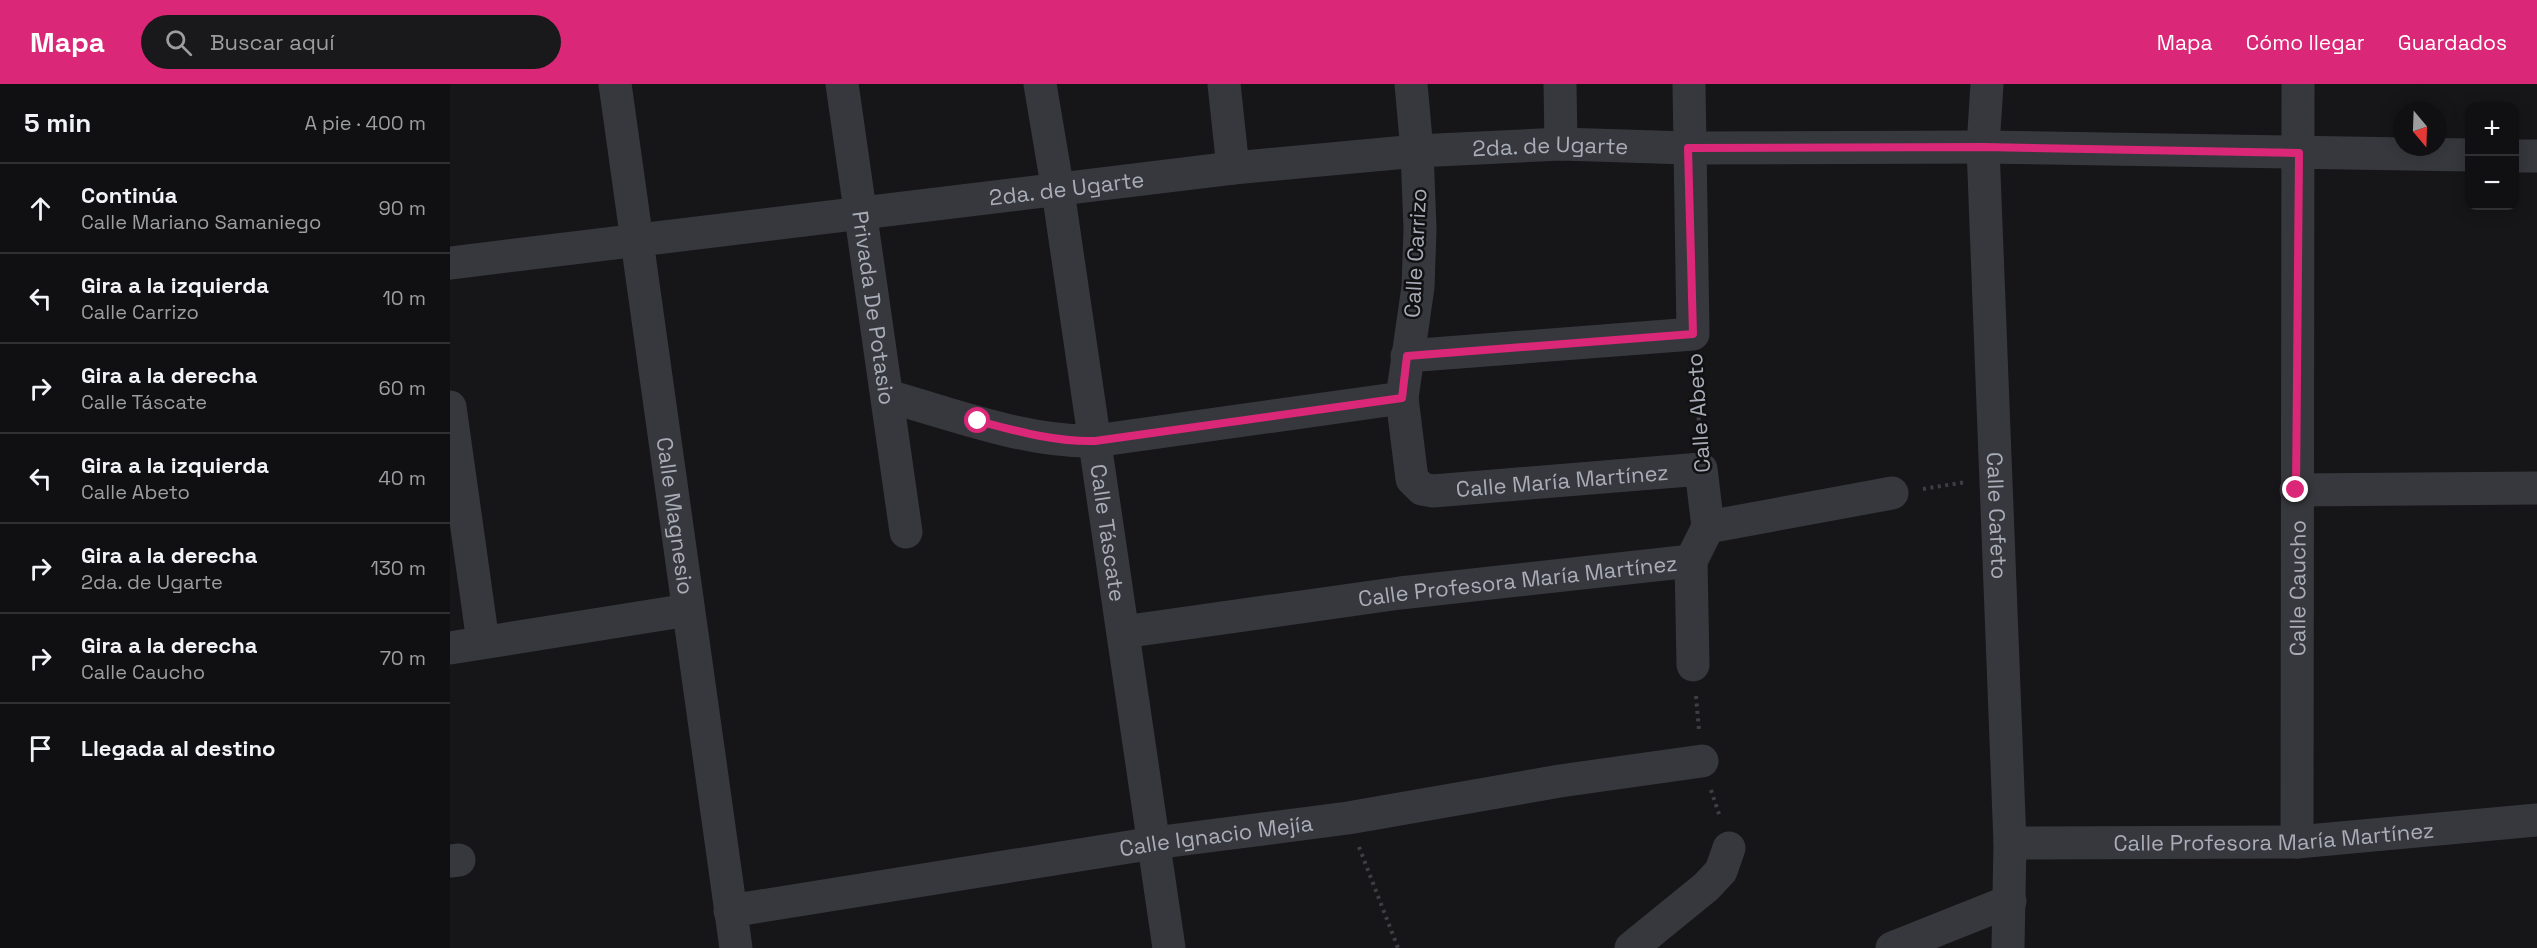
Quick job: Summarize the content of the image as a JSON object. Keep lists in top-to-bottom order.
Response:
{
  "streets": {
    "street": [
      "2da. de Ugarte",
      "Calle Carrizo",
      "Privada De Potasio",
      "Calle Abeto",
      "Calle María Martínez",
      "Calle Magnesio",
      "Calle Cafeto",
      "Calle Táscate",
      "Calle Profesora María Martínez",
      "Calle Caucho",
      "Calle Ignacio Mejía"
    ]
  },
  "crossings": [
    ["2da. de Ugarte", "Calle Carrizo"],
    ["2da. de Ugarte", "Privada De Potasio"],
    ["2da. de Ugarte", "Calle Abeto"],
    ["2da. de Ugarte", "Calle Magnesio"],
    ["2da. de Ugarte", "Calle Cafeto"],
    ["2da. de Ugarte", "Calle Táscate"],
    ["2da. de Ugarte", "Calle Caucho"],
    ["Calle Carrizo", "Calle María Martínez"],
    ["Calle Abeto", "Calle María Martínez"],
    ["Calle Abeto", "Calle Profesora María Martínez"],
    ["Calle Magnesio", "Calle Ignacio Mejía"],
    ["Calle Cafeto", "Calle Profesora María Martínez"],
    ["Calle Táscate", "Calle Profesora María Martínez"],
    ["Calle Táscate", "Calle Ignacio Mejía"],
    ["Calle Profesora María Martínez", "Calle Caucho"]
  ],
  "north": "bottom",
  "page": {
    "header": "Mapa",
    "search": "Buscar aquí",
    "nav": ["Mapa", "Cómo llegar", "Guardados"],
    "heading": ["5 min", "A pie · 400 m"],
    "map_buttons": ["+", "−"],
    "list": [
      ["Continúa", "Calle Mariano Samaniego", "90 m"],
      ["Gira a la izquierda", "Calle Carrizo", "10 m"],
      ["Gira a la derecha", "Calle Táscate", "60 m"],
      ["Gira a la izquierda", "Calle Abeto", "40 m"],
      ["Gira a la derecha", "2da. de Ugarte", "130 m"],
      ["Gira a la derecha", "Calle Caucho", "70 m"],
      "Llegada al destino"
    ]
  }
}
